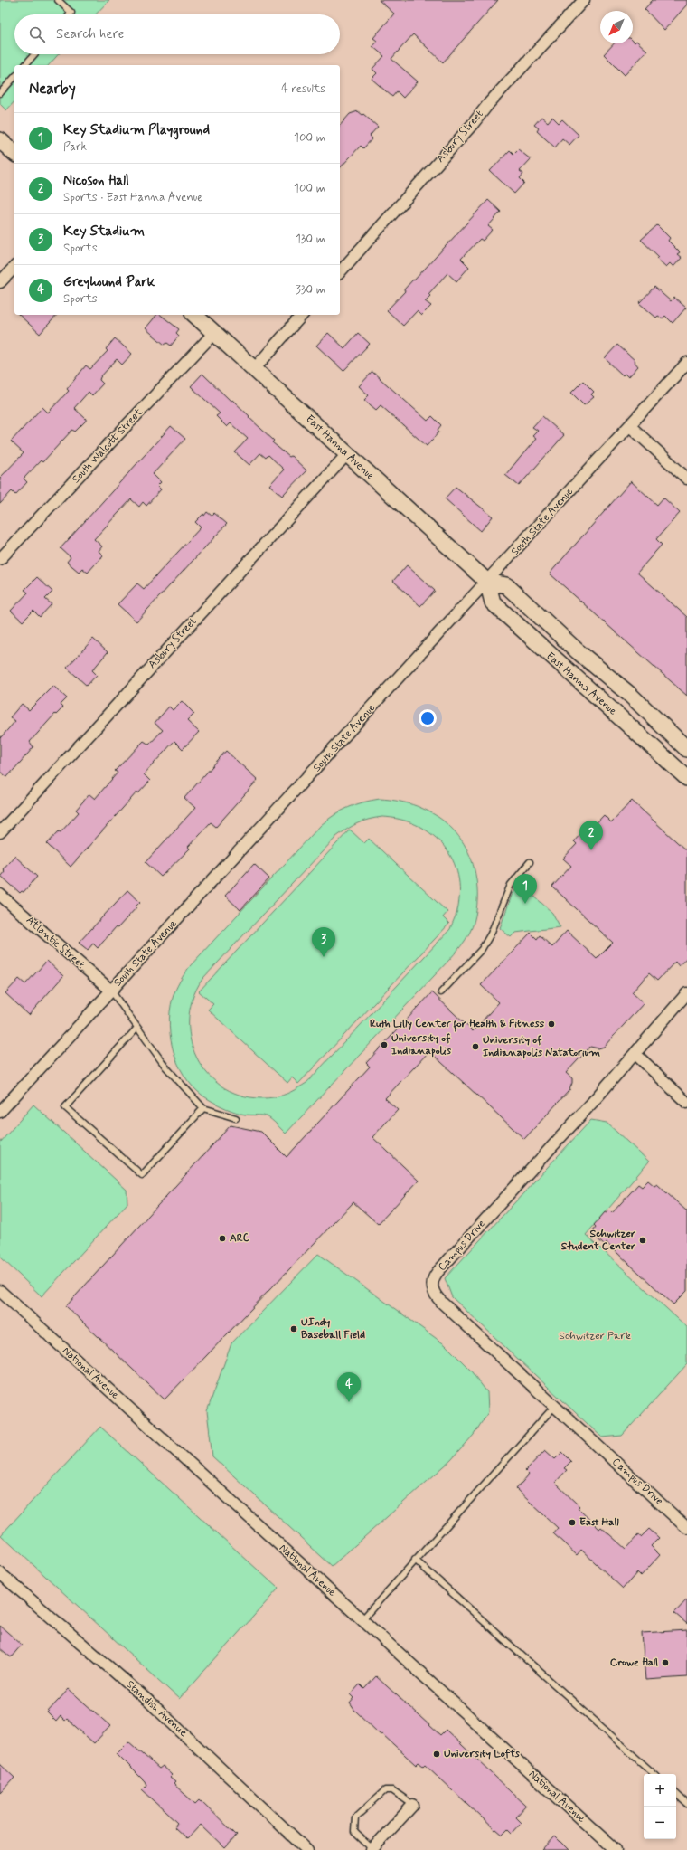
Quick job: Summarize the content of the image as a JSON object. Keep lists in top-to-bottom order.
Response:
{
  "streets": {
    "main road": ["East Hanna Avenue"],
    "street": [
      "Asbury Street",
      "South Walcott Street",
      "South State Avenue",
      "Atlantic Street",
      "Campus Drive",
      "National Avenue",
      "Standish Avenue"
    ]
  },
  "crossings": [
    ["Asbury Street", "East Hanna Avenue"],
    ["South Walcott Street", "East Hanna Avenue"],
    ["East Hanna Avenue", "South State Avenue"],
    ["South State Avenue", "Atlantic Street"]
  ],
  "parks": ["Schwitzer Park"],
  "places": [
    "Ruth Lilly Center for Health & Fitness",
    "University of Indianapolis",
    "University of Indianapolis Natatorium",
    "ARC",
    "Schwitzer Student Center",
    "UIndy Baseball Field",
    "East Hall",
    "Crowe Hall",
    "University Lofts"
  ],
  "north": "bottom left",
  "page": {
    "search": "Search here",
    "heading": ["Nearby", "4 results"],
    "list": [
      {
        "mark": "1",
        "name": "Key Stadium Playground",
        "note": "Park",
        "value": "100 m"
      },
      {
        "mark": "2",
        "name": "Nicoson Hall",
        "note": "Sports · East Hanna Avenue",
        "value": "100 m"
      },
      {
        "mark": "3",
        "name": "Key Stadium",
        "note": "Sports",
        "value": "130 m"
      },
      {
        "mark": "4",
        "name": "Greyhound Park",
        "note": "Sports",
        "value": "330 m"
      }
    ],
    "pins": [
      "2",
      "1",
      "3",
      "4"
    ],
    "map_buttons": ["+", "−"]
  }
}
